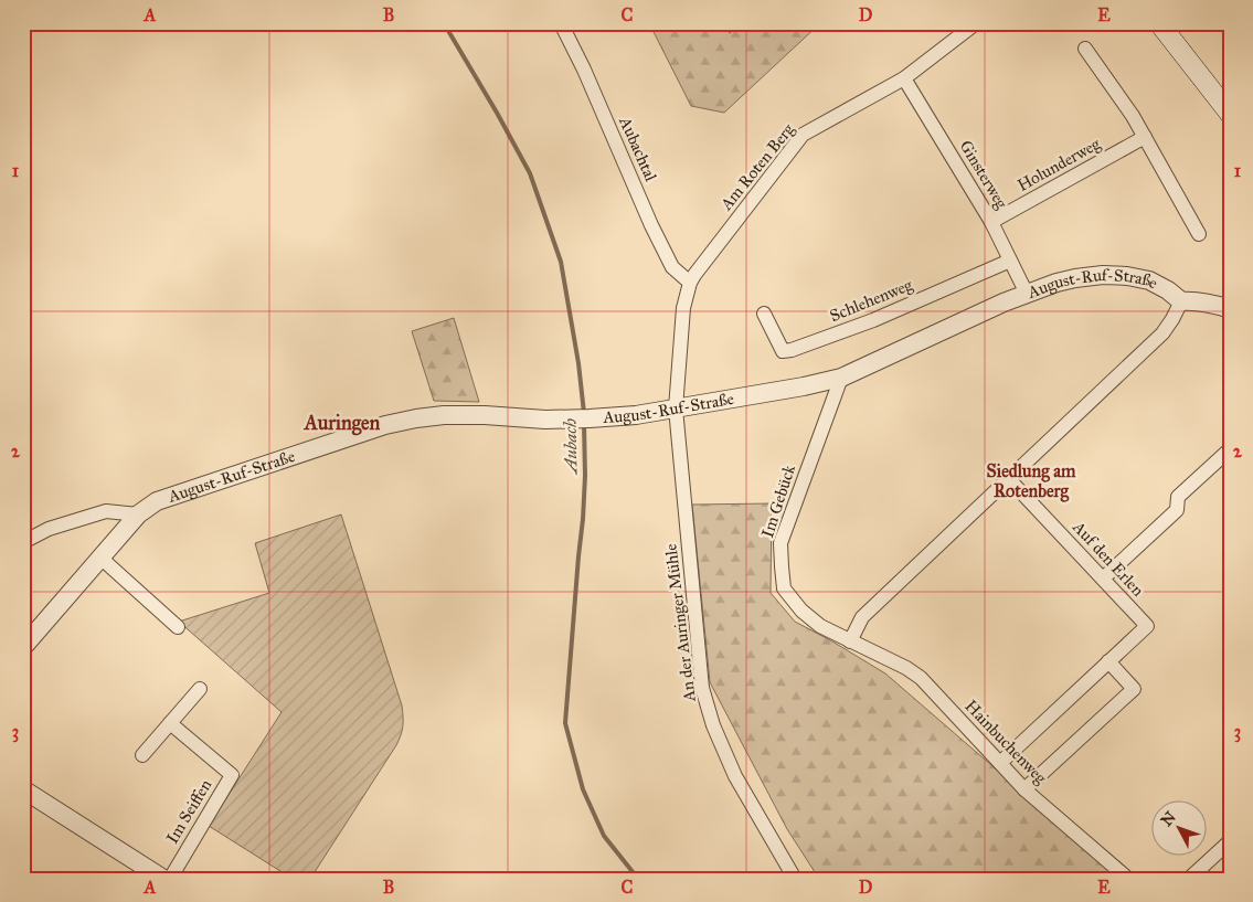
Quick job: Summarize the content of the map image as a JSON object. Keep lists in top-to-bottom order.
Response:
{
  "streets": {
    "street": [
      "Aubachtal",
      "Holunderweg",
      "Am Roten Berg",
      "Ginsterweg",
      "August-Ruf-Straße",
      "Schlehenweg",
      "Im Gebück",
      "Auf den Erlen",
      "An der Auringer Mühle",
      "Hainbuchenweg",
      "Im Seiffen"
    ]
  },
  "crossings": [
    ["Aubachtal", "Am Roten Berg"],
    ["Holunderweg", "Ginsterweg"],
    ["Am Roten Berg", "Ginsterweg"],
    ["Am Roten Berg", "August-Ruf-Straße"],
    ["Am Roten Berg", "An der Auringer Mühle"],
    ["Ginsterweg", "August-Ruf-Straße"],
    ["Ginsterweg", "Schlehenweg"],
    ["August-Ruf-Straße", "Im Gebück"],
    ["August-Ruf-Straße", "An der Auringer Mühle"],
    ["Im Gebück", "Hainbuchenweg"],
    ["Auf den Erlen", "Hainbuchenweg"]
  ],
  "districts": ["Auringen", "Siedlung am Rotenberg"],
  "water": ["Aubach"],
  "north": "top left",
  "grid": {
    "columns": [
      "A",
      "B",
      "C",
      "D",
      "E"
    ],
    "rows": ["1", "2", "3"]
  }
}
